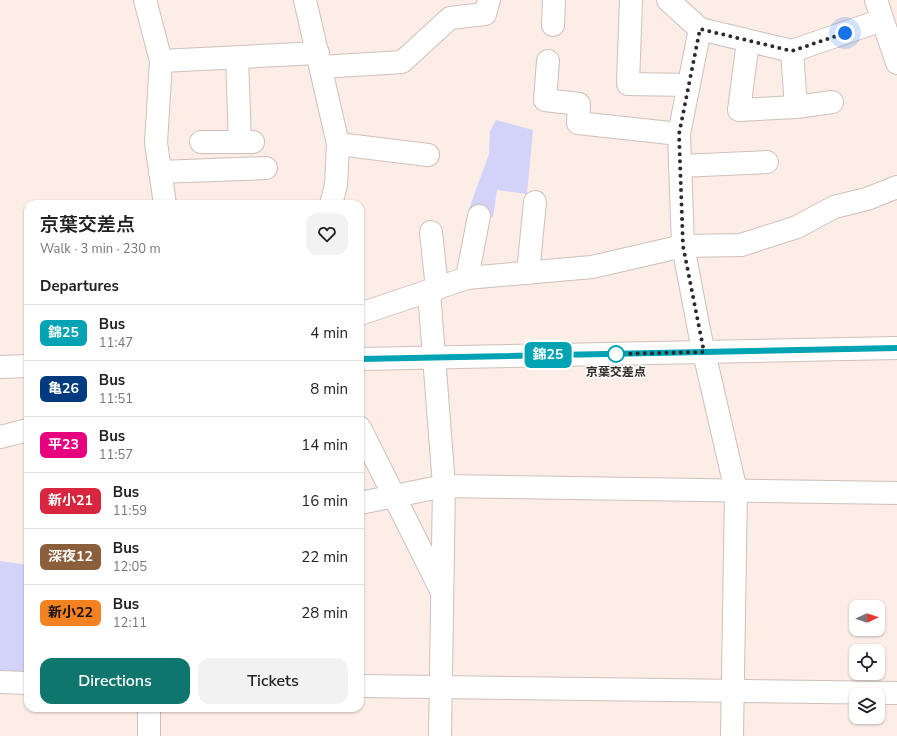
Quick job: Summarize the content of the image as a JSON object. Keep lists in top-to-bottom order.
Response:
{
  "places": ["京葉交差点"],
  "lines": ["bus line 錦25"],
  "north": "right",
  "page": {
    "on_map": "錦25",
    "heading": [
      ["京葉交差点", "Walk · 3 min · 230 m"],
      "Departures"
    ],
    "list": [
      {
        "mark": "錦25",
        "name": "Bus",
        "note": "11:47",
        "value": "4 min"
      },
      {
        "mark": "亀26",
        "name": "Bus",
        "note": "11:51",
        "value": "8 min"
      },
      {
        "mark": "平23",
        "name": "Bus",
        "note": "11:57",
        "value": "14 min"
      },
      {
        "mark": "新小21",
        "name": "Bus",
        "note": "11:59",
        "value": "16 min"
      },
      {
        "mark": "深夜12",
        "name": "Bus",
        "note": "12:05",
        "value": "22 min"
      },
      {
        "mark": "新小22",
        "name": "Bus",
        "note": "12:11",
        "value": "28 min"
      }
    ],
    "buttons": ["Directions", "Tickets"]
  }
}
